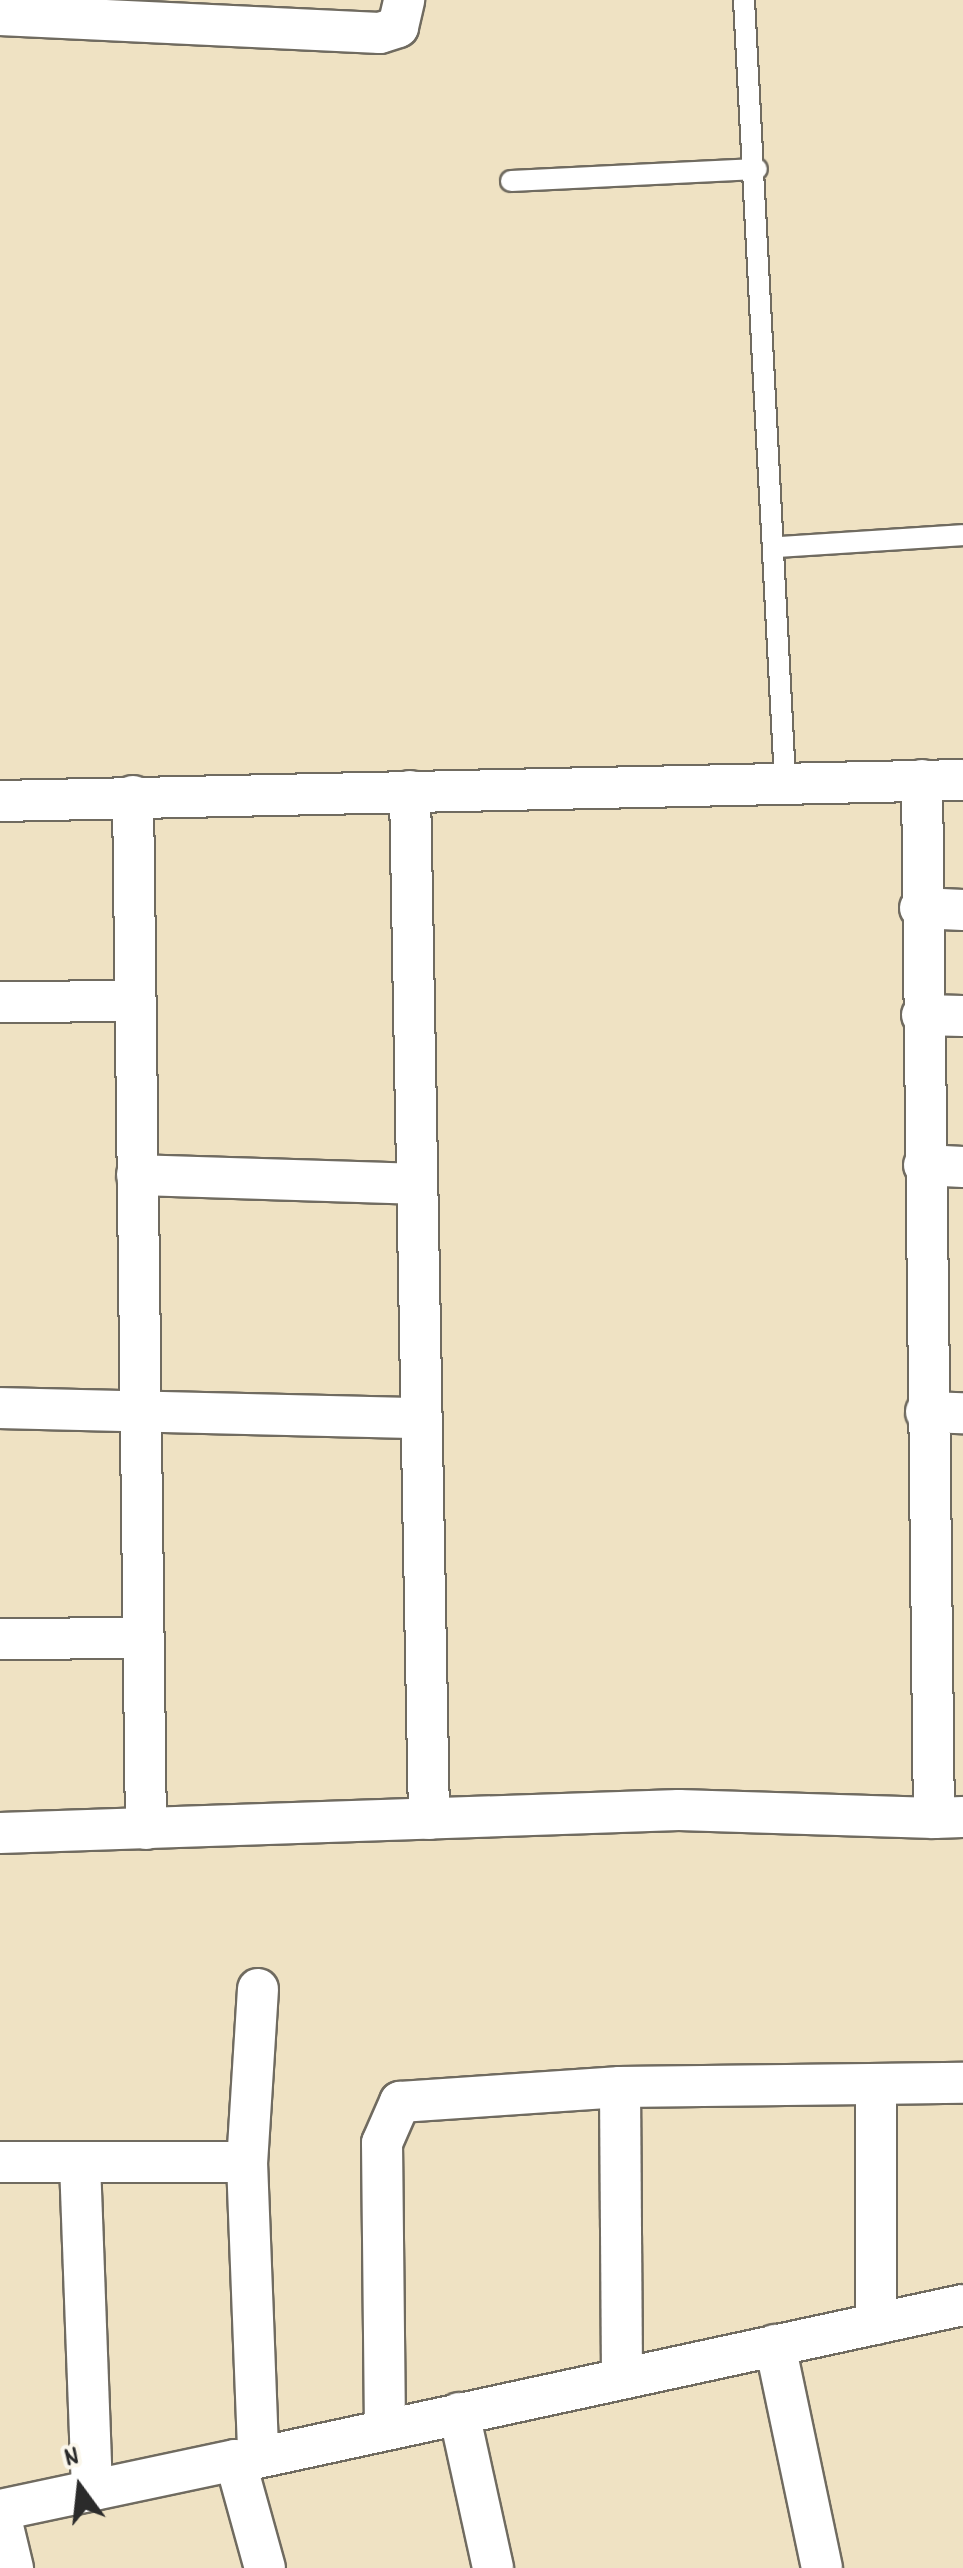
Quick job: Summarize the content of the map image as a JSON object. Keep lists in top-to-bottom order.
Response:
{
  "north": "top"
}
